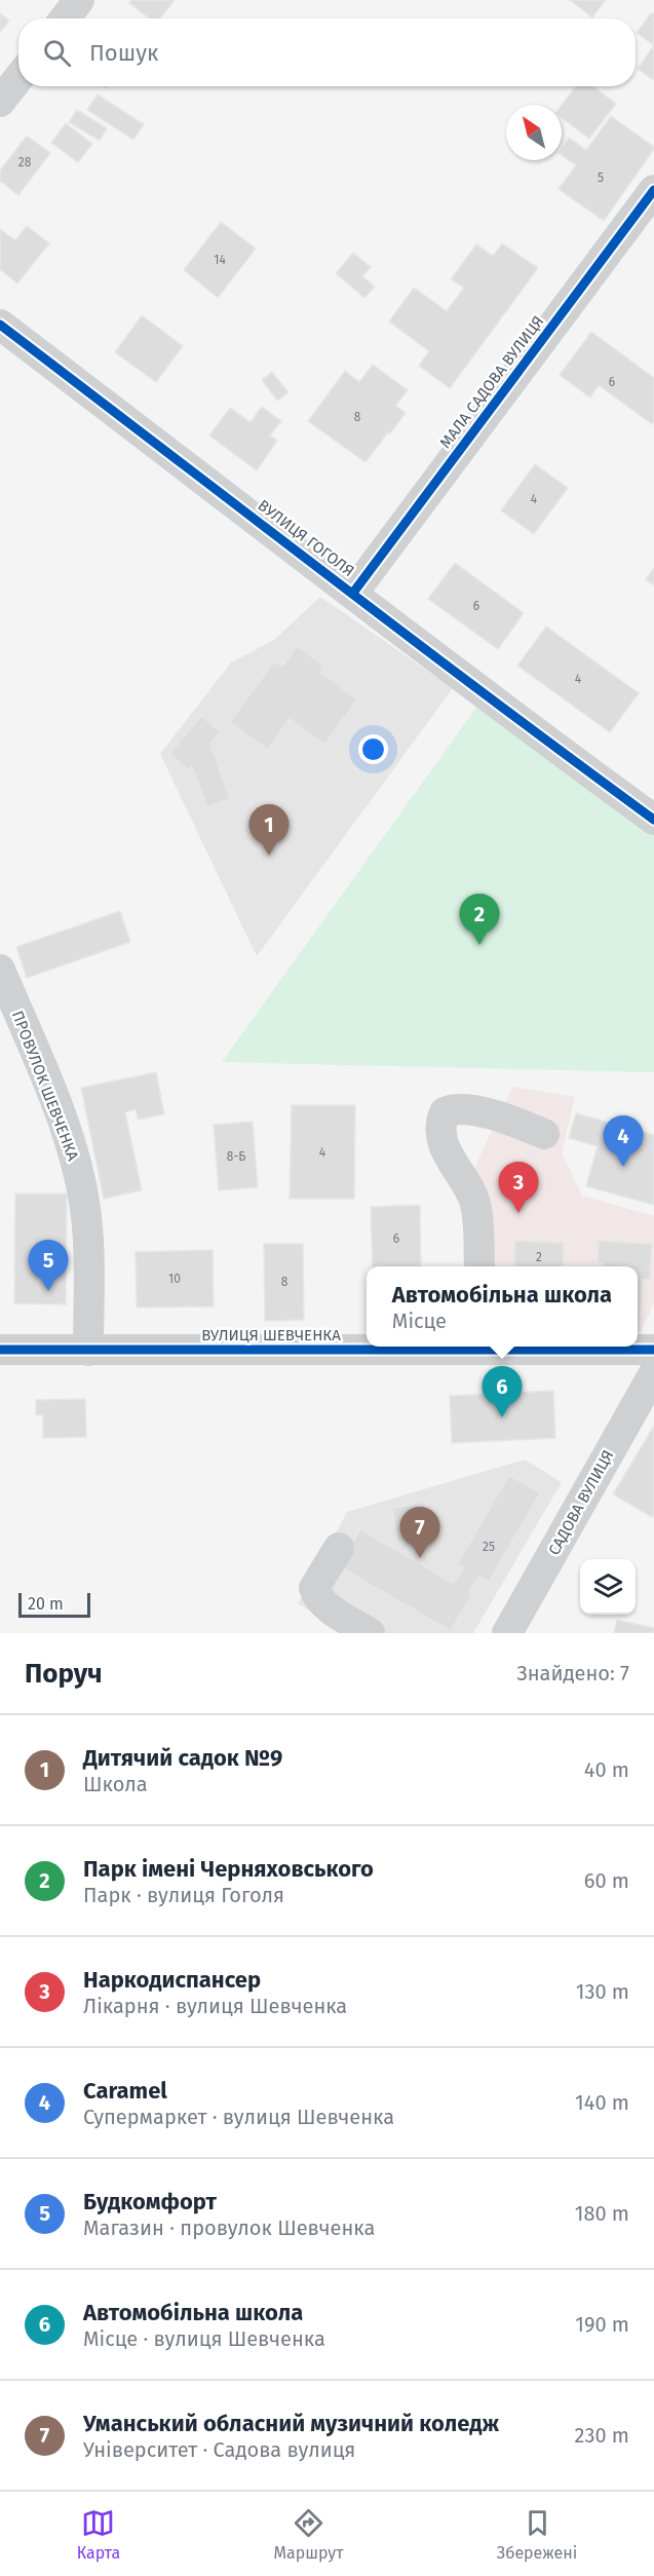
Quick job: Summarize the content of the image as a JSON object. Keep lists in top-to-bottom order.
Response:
{
  "streets": {
    "street": [
      "МАЛА САДОВА ВУЛИЦЯ",
      "ВУЛИЦЯ ГОГОЛЯ",
      "ПРОВУЛОК ШЕВЧЕНКА",
      "ВУЛИЦЯ ШЕВЧЕНКА",
      "САДОВА ВУЛИЦЯ"
    ]
  },
  "crossings": [
    ["МАЛА САДОВА ВУЛИЦЯ", "ВУЛИЦЯ ГОГОЛЯ"],
    ["ПРОВУЛОК ШЕВЧЕНКА", "ВУЛИЦЯ ШЕВЧЕНКА"]
  ],
  "house_numbers": [
    "28",
    "5",
    "14",
    "6",
    "8",
    "4",
    "6",
    "4",
    "4",
    "8-Б",
    "6",
    "2",
    "10",
    "8",
    "25"
  ],
  "scale_bar": "20 m",
  "north": "top left",
  "page": {
    "search": "Пошук",
    "pins": [
      "1",
      "2",
      "4",
      "3",
      "5",
      "6",
      "7"
    ],
    "popup": ["Автомобільна школа", "Місце"],
    "scale": "20 m",
    "heading": ["Поруч", "Знайдено: 7"],
    "list": [
      {
        "mark": "1",
        "name": "Дитячий садок №9",
        "note": "Школа",
        "value": "40 m"
      },
      {
        "mark": "2",
        "name": "Парк імені Черняховського",
        "note": "Парк · вулиця Гоголя",
        "value": "60 m"
      },
      {
        "mark": "3",
        "name": "Наркодиспансер",
        "note": "Лікарня · вулиця Шевченка",
        "value": "130 m"
      },
      {
        "mark": "4",
        "name": "Caramel",
        "note": "Супермаркет · вулиця Шевченка",
        "value": "140 m"
      },
      {
        "mark": "5",
        "name": "Будкомфорт",
        "note": "Магазин · провулок Шевченка",
        "value": "180 m"
      },
      {
        "mark": "6",
        "name": "Автомобільна школа",
        "note": "Місце · вулиця Шевченка",
        "value": "190 m"
      },
      {
        "mark": "7",
        "name": "Уманський обласний музичний коледж",
        "note": "Університет · Садова вулиця",
        "value": "230 m"
      }
    ],
    "nav": ["Карта", "Маршрут", "Збережені"]
  }
}
